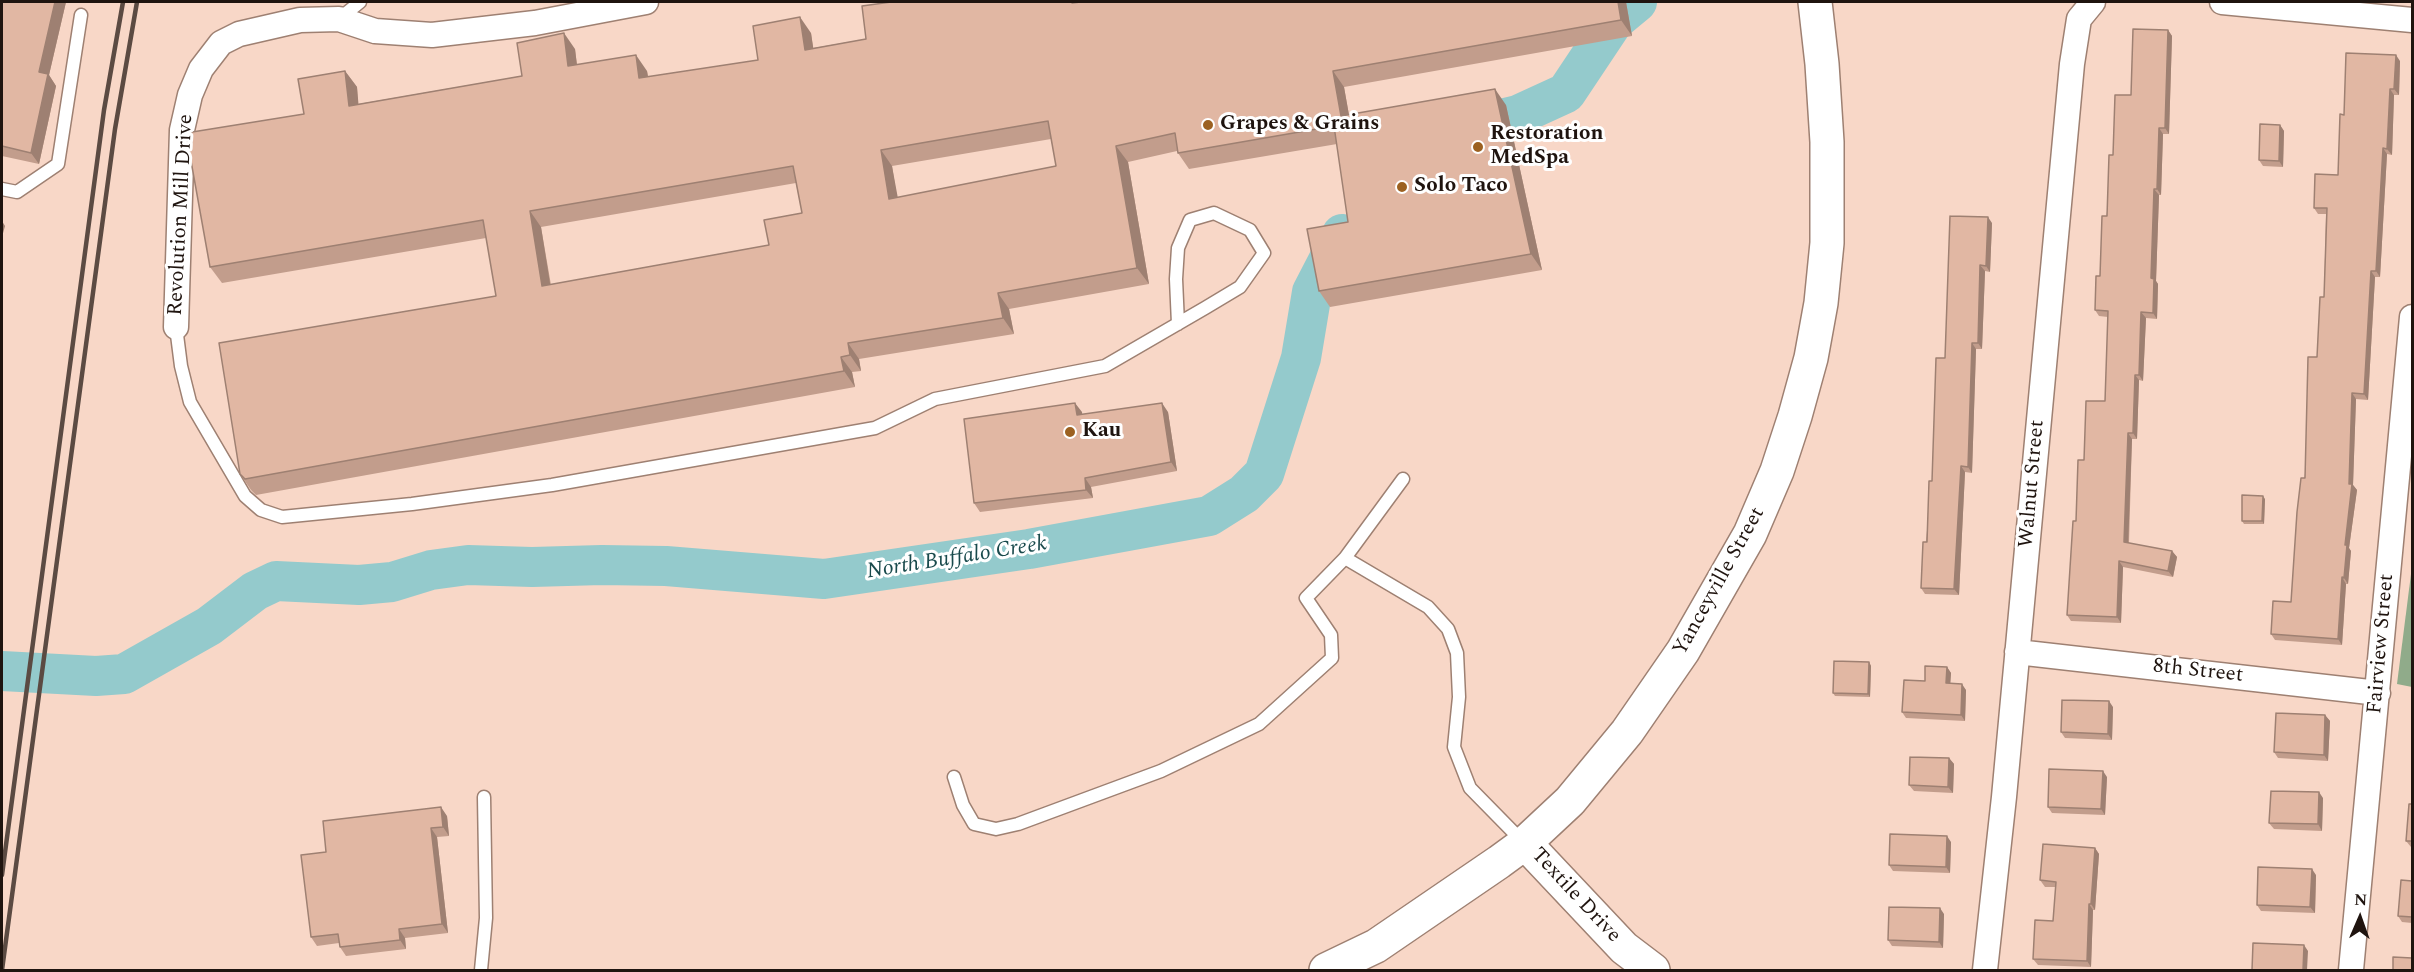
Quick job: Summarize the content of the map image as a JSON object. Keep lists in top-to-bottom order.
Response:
{
  "streets": {
    "main road": ["Yanceyville Street", "Textile Drive"],
    "street": [
      "Revolution Mill Drive",
      "Walnut Street",
      "Fairview Street",
      "8th Street"
    ]
  },
  "crossings": [
    ["Walnut Street", "8th Street"],
    ["Yanceyville Street", "Textile Drive"],
    ["Fairview Street", "8th Street"]
  ],
  "water": ["North Buffalo Creek"],
  "places": [
    "Grapes & Grains",
    "Restoration MedSpa",
    "Solo Taco",
    "Kau"
  ],
  "north": "top"
}
